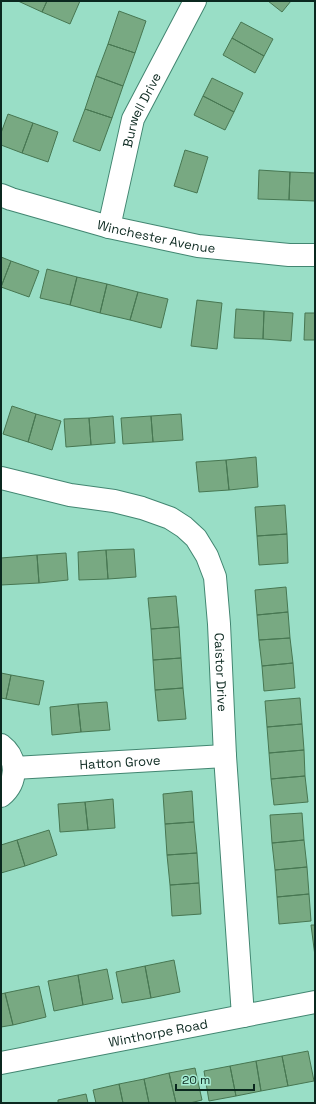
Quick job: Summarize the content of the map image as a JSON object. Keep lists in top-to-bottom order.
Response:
{
  "streets": {
    "street": [
      "Burwell Drive",
      "Winchester Avenue",
      "Caistor Drive",
      "Hatton Grove",
      "Winthorpe Road"
    ]
  },
  "crossings": [
    ["Burwell Drive", "Winchester Avenue"],
    ["Caistor Drive", "Hatton Grove"],
    ["Caistor Drive", "Winthorpe Road"]
  ],
  "scale_bar": "20 m"
}
